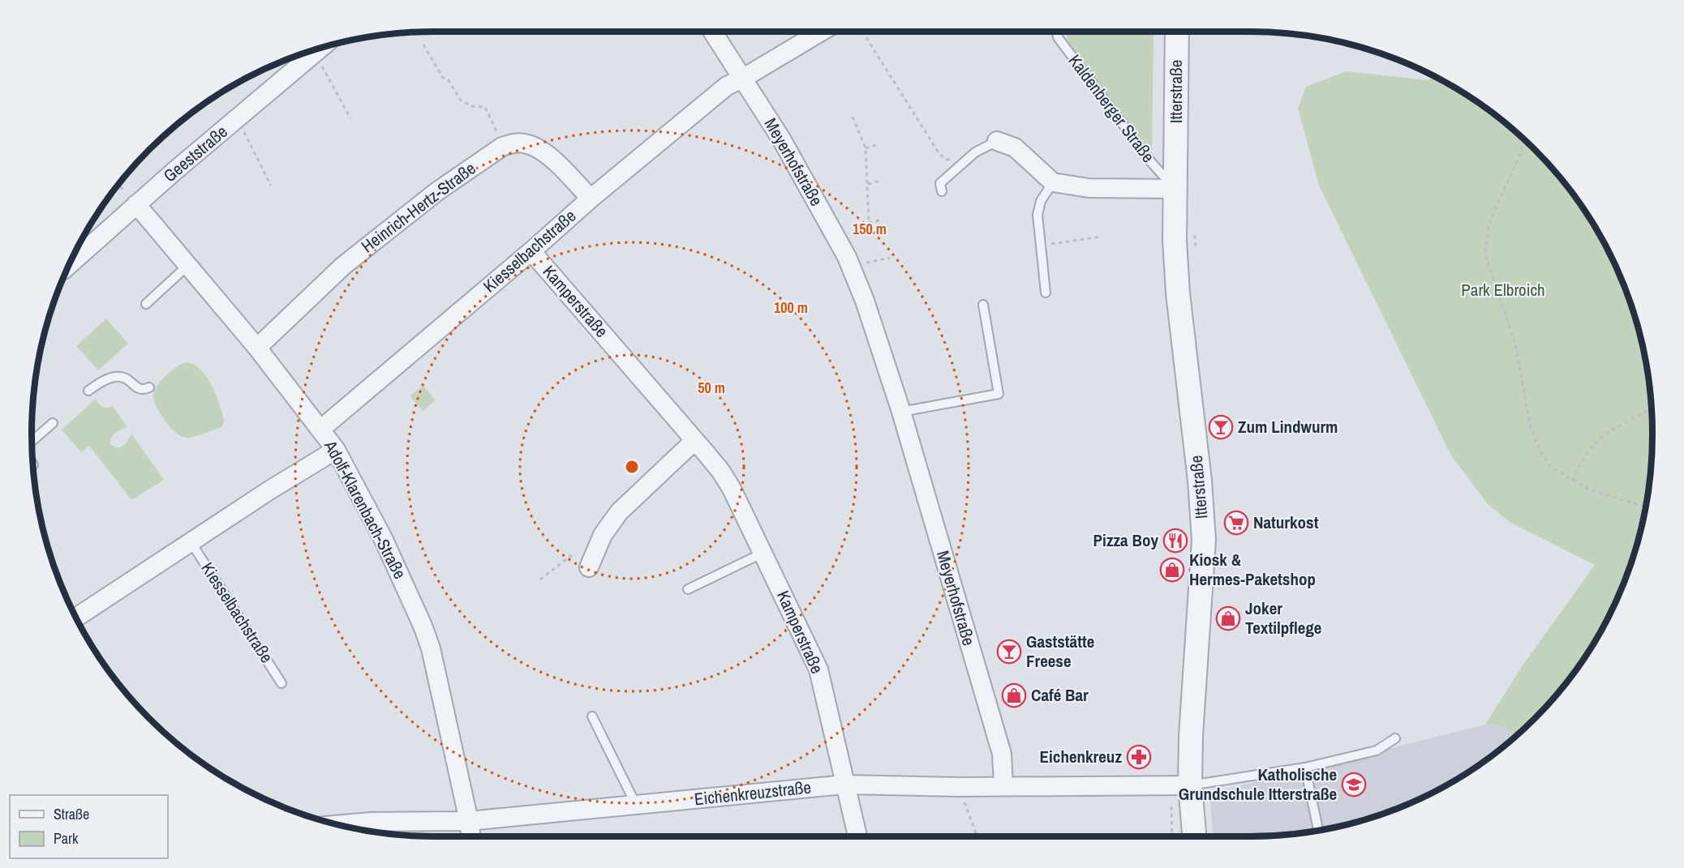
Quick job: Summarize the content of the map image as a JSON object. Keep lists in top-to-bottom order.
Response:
{
  "streets": {
    "street": [
      "Itterstraße",
      "Geeststraße",
      "Meyerhofstraße",
      "Heinrich-Hertz-Straße",
      "Kiesselbachstraße",
      "Kamperstraße",
      "Adolf-Klarenbach-Straße",
      "Eichenkreuzstraße"
    ],
    "lane": ["Kaldenberger Straße"]
  },
  "crossings": [
    ["Itterstraße", "Kaldenberger Straße"],
    ["Itterstraße", "Eichenkreuzstraße"],
    ["Geeststraße", "Adolf-Klarenbach-Straße"],
    ["Meyerhofstraße", "Kiesselbachstraße"],
    ["Meyerhofstraße", "Eichenkreuzstraße"],
    ["Heinrich-Hertz-Straße", "Kiesselbachstraße"],
    ["Heinrich-Hertz-Straße", "Adolf-Klarenbach-Straße"],
    ["Kiesselbachstraße", "Kamperstraße"],
    ["Kiesselbachstraße", "Adolf-Klarenbach-Straße"],
    ["Kamperstraße", "Eichenkreuzstraße"],
    ["Adolf-Klarenbach-Straße", "Eichenkreuzstraße"]
  ],
  "parks": ["Park Elbroich"],
  "places": {
    "bar": ["Zum Lindwurm", "Gaststätte Freese"],
    "supermarket": ["Naturkost"],
    "restaurant": ["Pizza Boy"],
    "shop": ["Kiosk & Hermes-Paketshop", "Joker Textilpflege", "Café Bar"],
    "pharmacy": ["Eichenkreuz"],
    "school or university": ["Katholische Grundschule Itterstraße"]
  },
  "legend": ["Straße", "Park"],
  "rings": ["150 m", "100 m", "50 m"]
}
